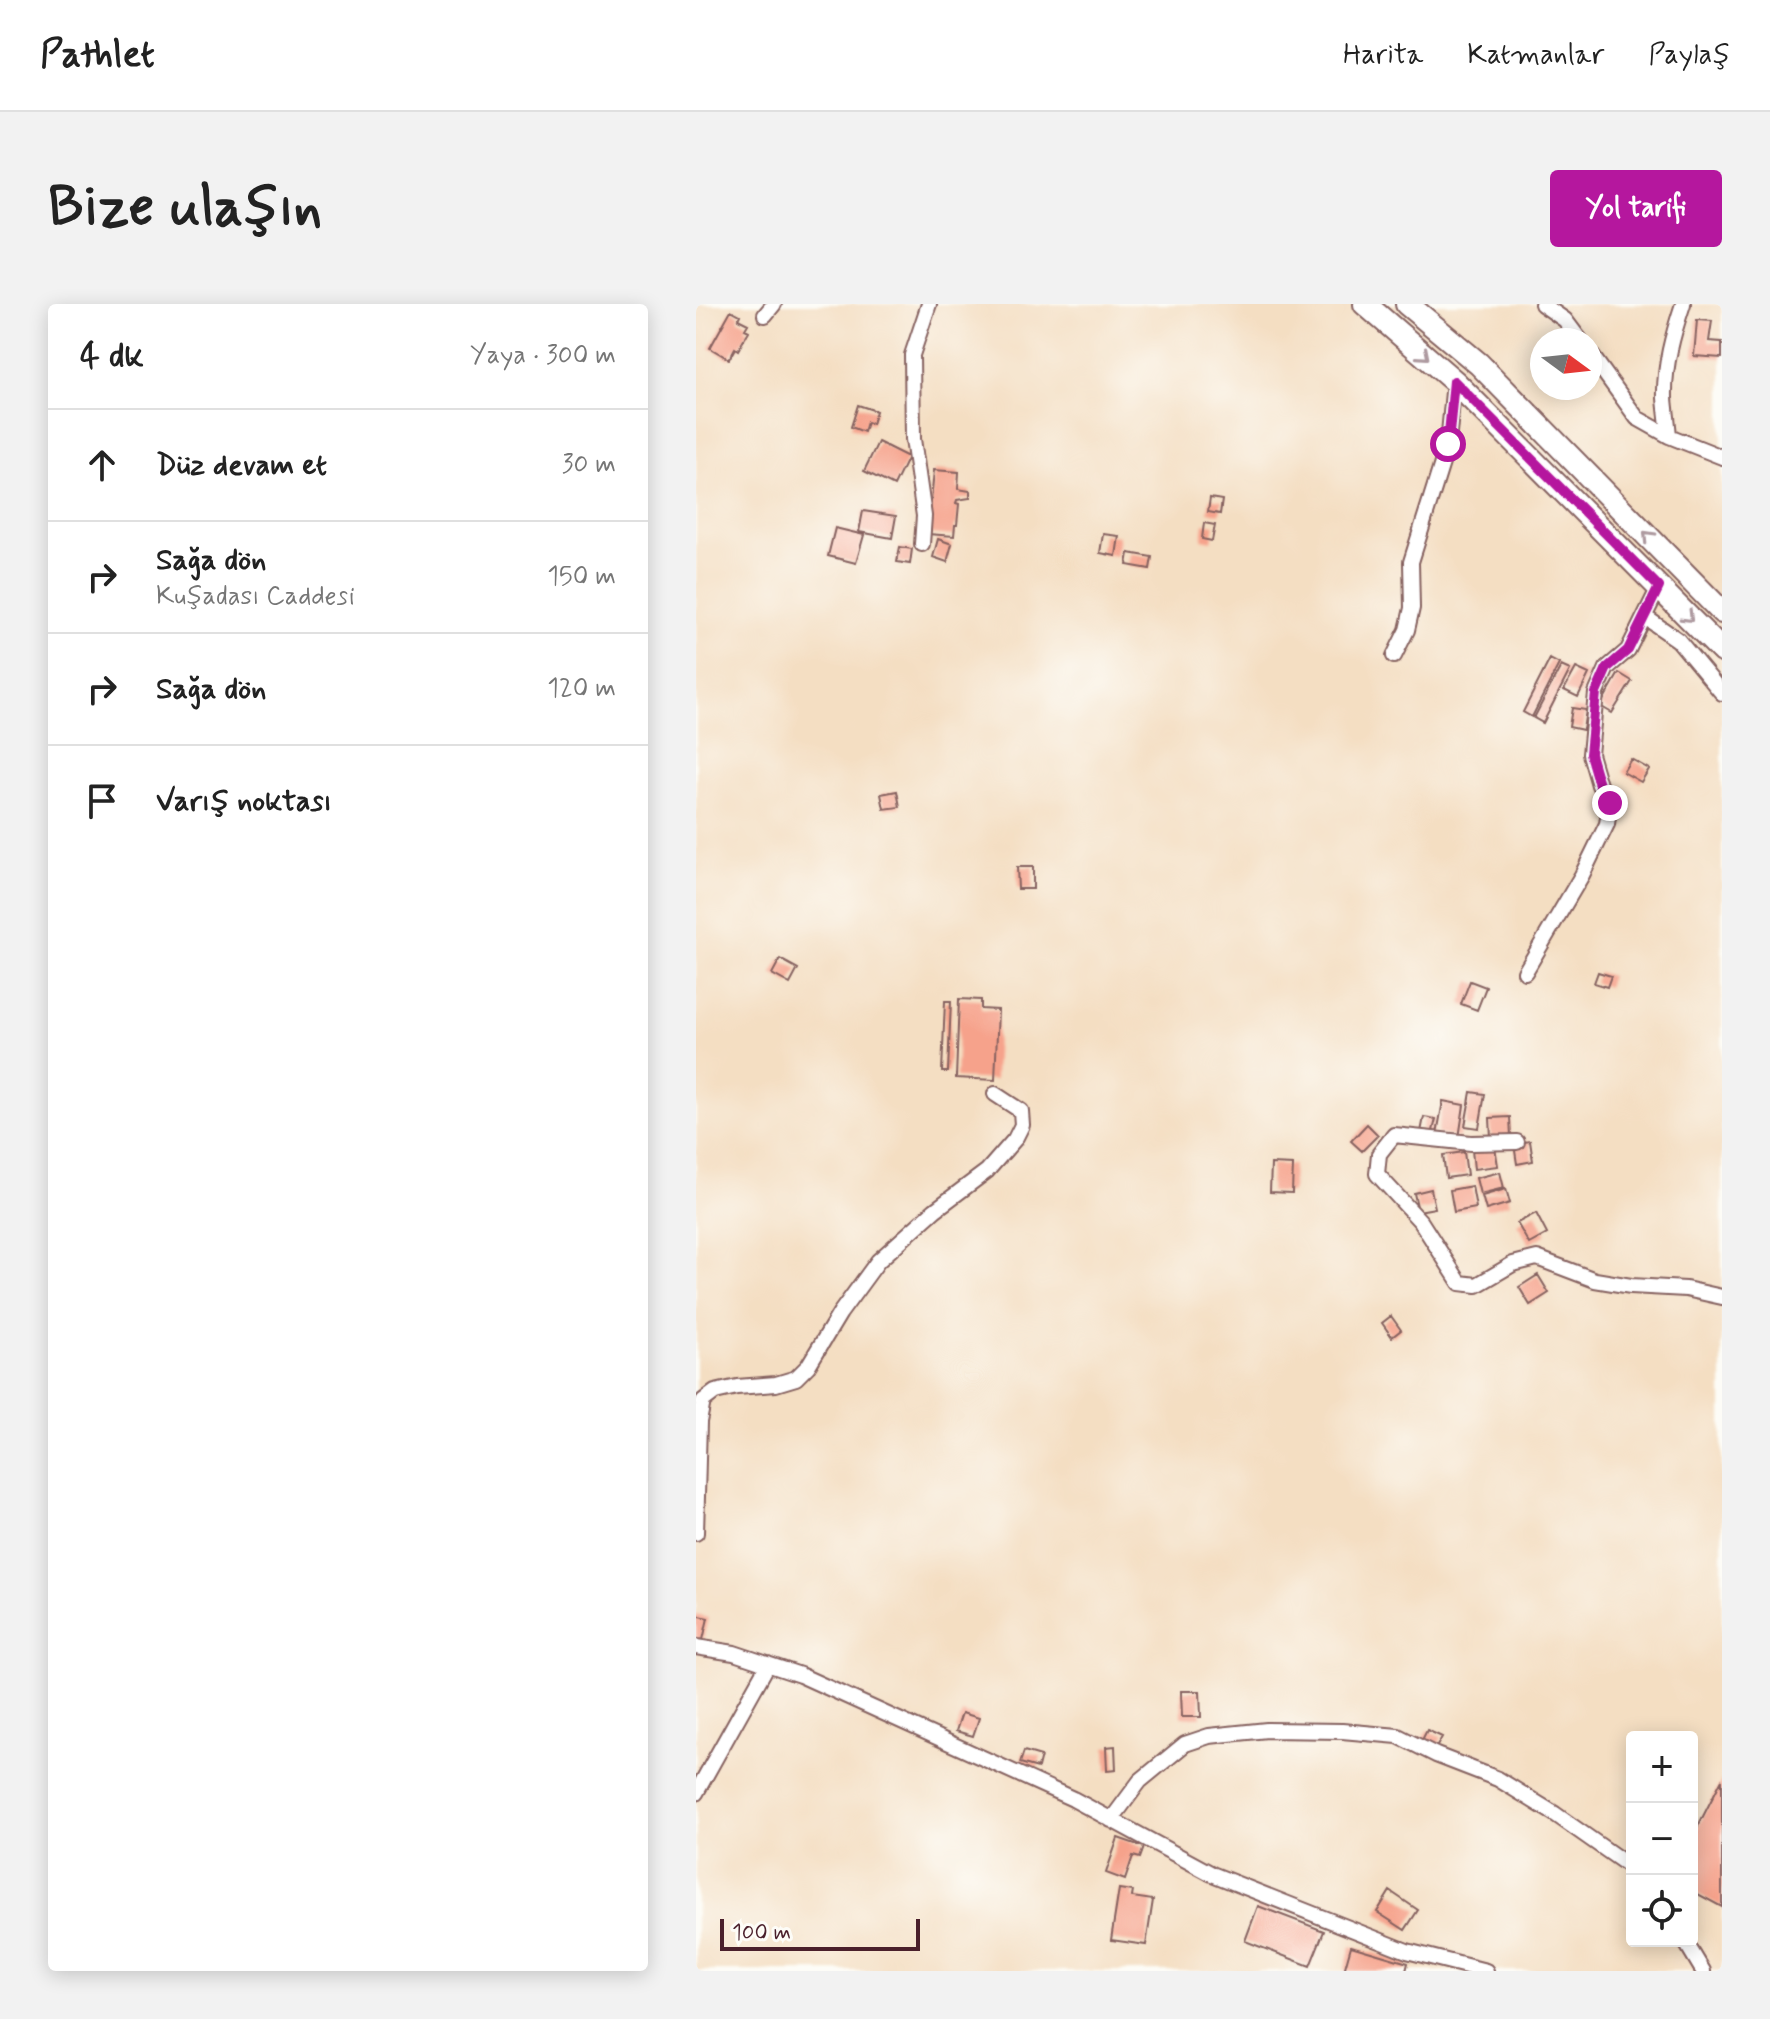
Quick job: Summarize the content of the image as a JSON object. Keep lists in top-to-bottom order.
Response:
{
  "scale_bar": "100 m",
  "north": "right",
  "page": {
    "header": "Pathlet",
    "nav": ["Harita", "Katmanlar", "Paylaş"],
    "buttons": "Yol tarifi",
    "title": "Bize ulaşın",
    "heading": ["4 dk", "Yaya · 300 m"],
    "list": [
      ["Düz devam et", "30 m"],
      ["Sağa dön", "Kuşadası Caddesi", "150 m"],
      ["Sağa dön", "120 m"],
      "Varış noktası"
    ],
    "map_buttons": ["+", "−"],
    "scale": "100 m"
  }
}
